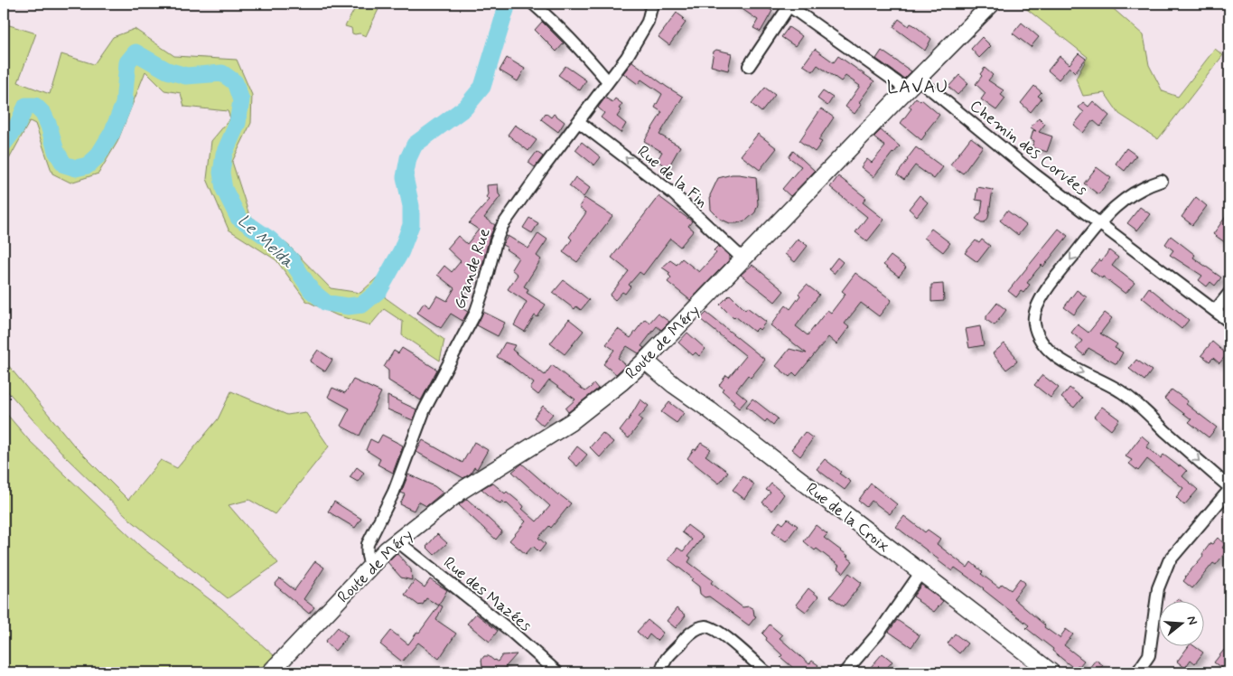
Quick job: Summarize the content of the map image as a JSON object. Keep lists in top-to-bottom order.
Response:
{
  "streets": {
    "main road": ["Route de Méry", "Rue de la Croix"],
    "street": [
      "Chemin des Corvées",
      "Rue de la Fin",
      "Grande Rue",
      "Rue des Mazées"
    ]
  },
  "crossings": [
    ["Chemin des Corvées", "Route de Méry"],
    ["Rue de la Fin", "Grande Rue"],
    ["Rue de la Fin", "Route de Méry"],
    ["Grande Rue", "Route de Méry"],
    ["Route de Méry", "Rue de la Croix"],
    ["Route de Méry", "Rue des Mazées"]
  ],
  "one_way": ["Rue de la Fin"],
  "districts": ["LAVAU"],
  "water": ["Le Melda"],
  "north": "right"
}
